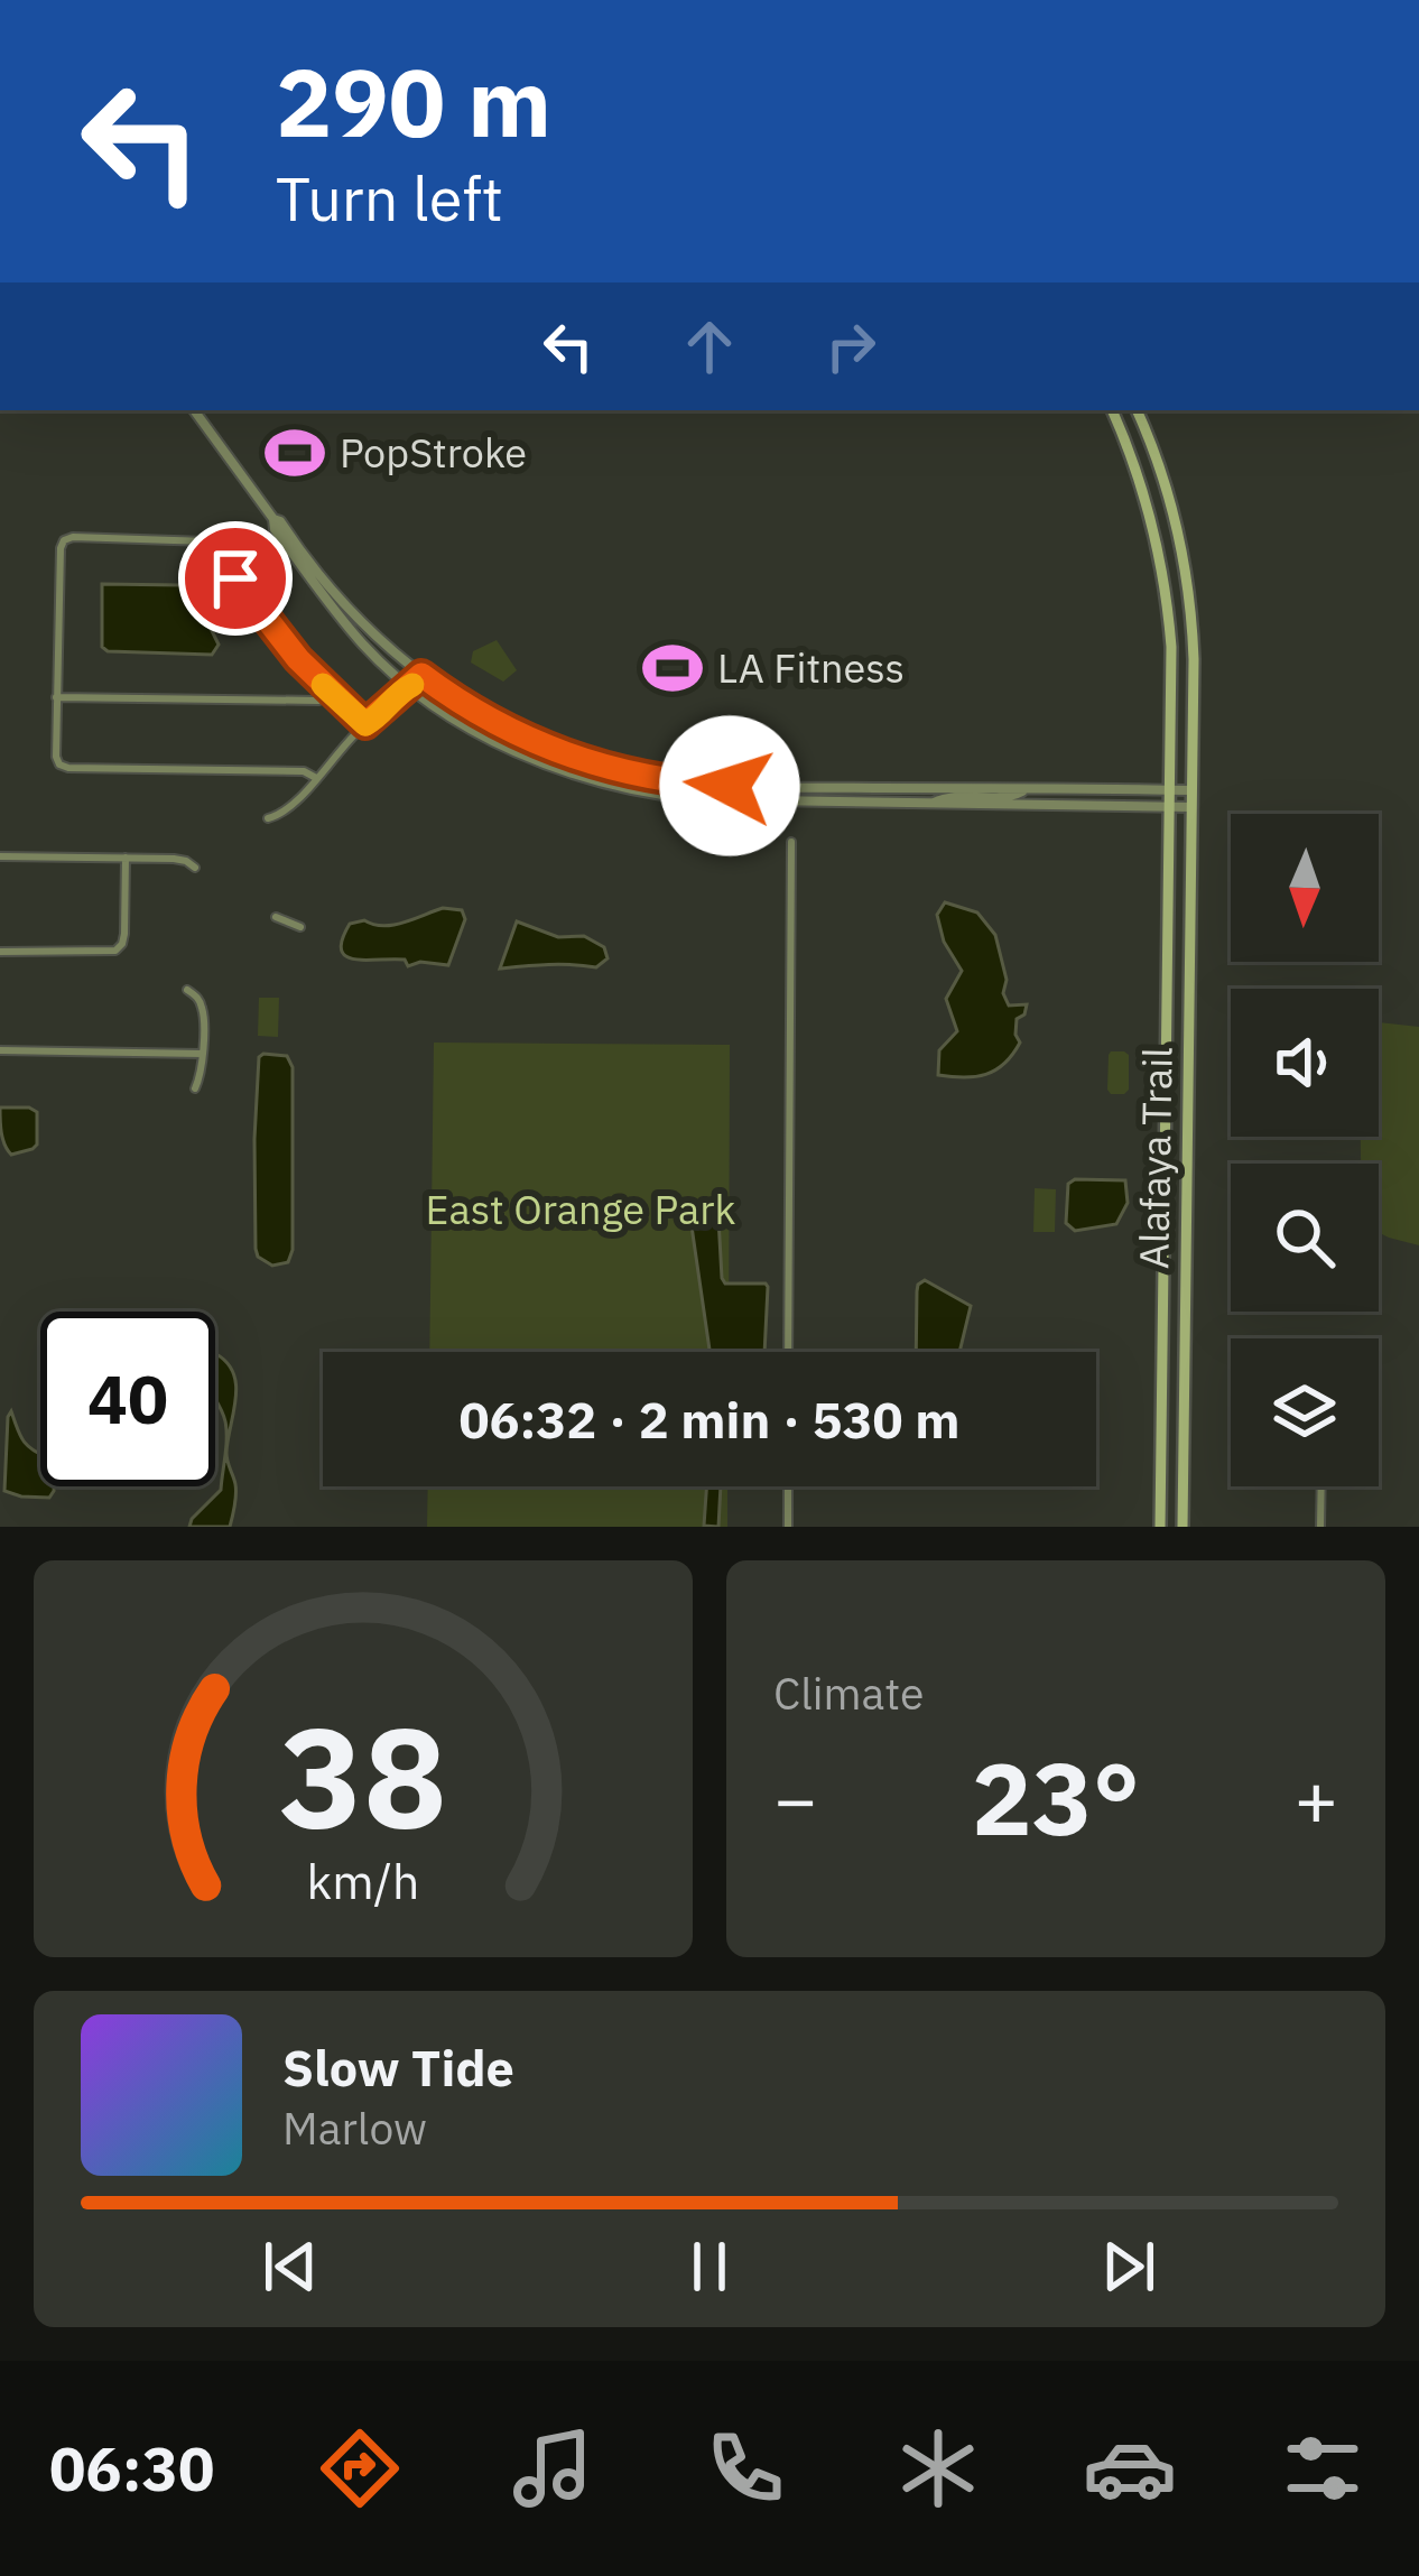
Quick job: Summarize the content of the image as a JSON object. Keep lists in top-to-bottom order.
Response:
{
  "streets": {
    "main road": ["Alafaya Trail"]
  },
  "parks": ["East Orange Park"],
  "places": {
    "sports": ["PopStroke", "LA Fitness"]
  },
  "north": "bottom",
  "page": {
    "turn": ["290 m", "Turn left"],
    "limit": "40",
    "trip": "06:32 · 2 min · 530 m",
    "tile": "Climate",
    "heat": ["−", "23°", "+"],
    "song": ["Slow Tide", "Marlow"],
    "tabs": "06:30",
    "gauge": ["38", "km/h"]
  }
}
